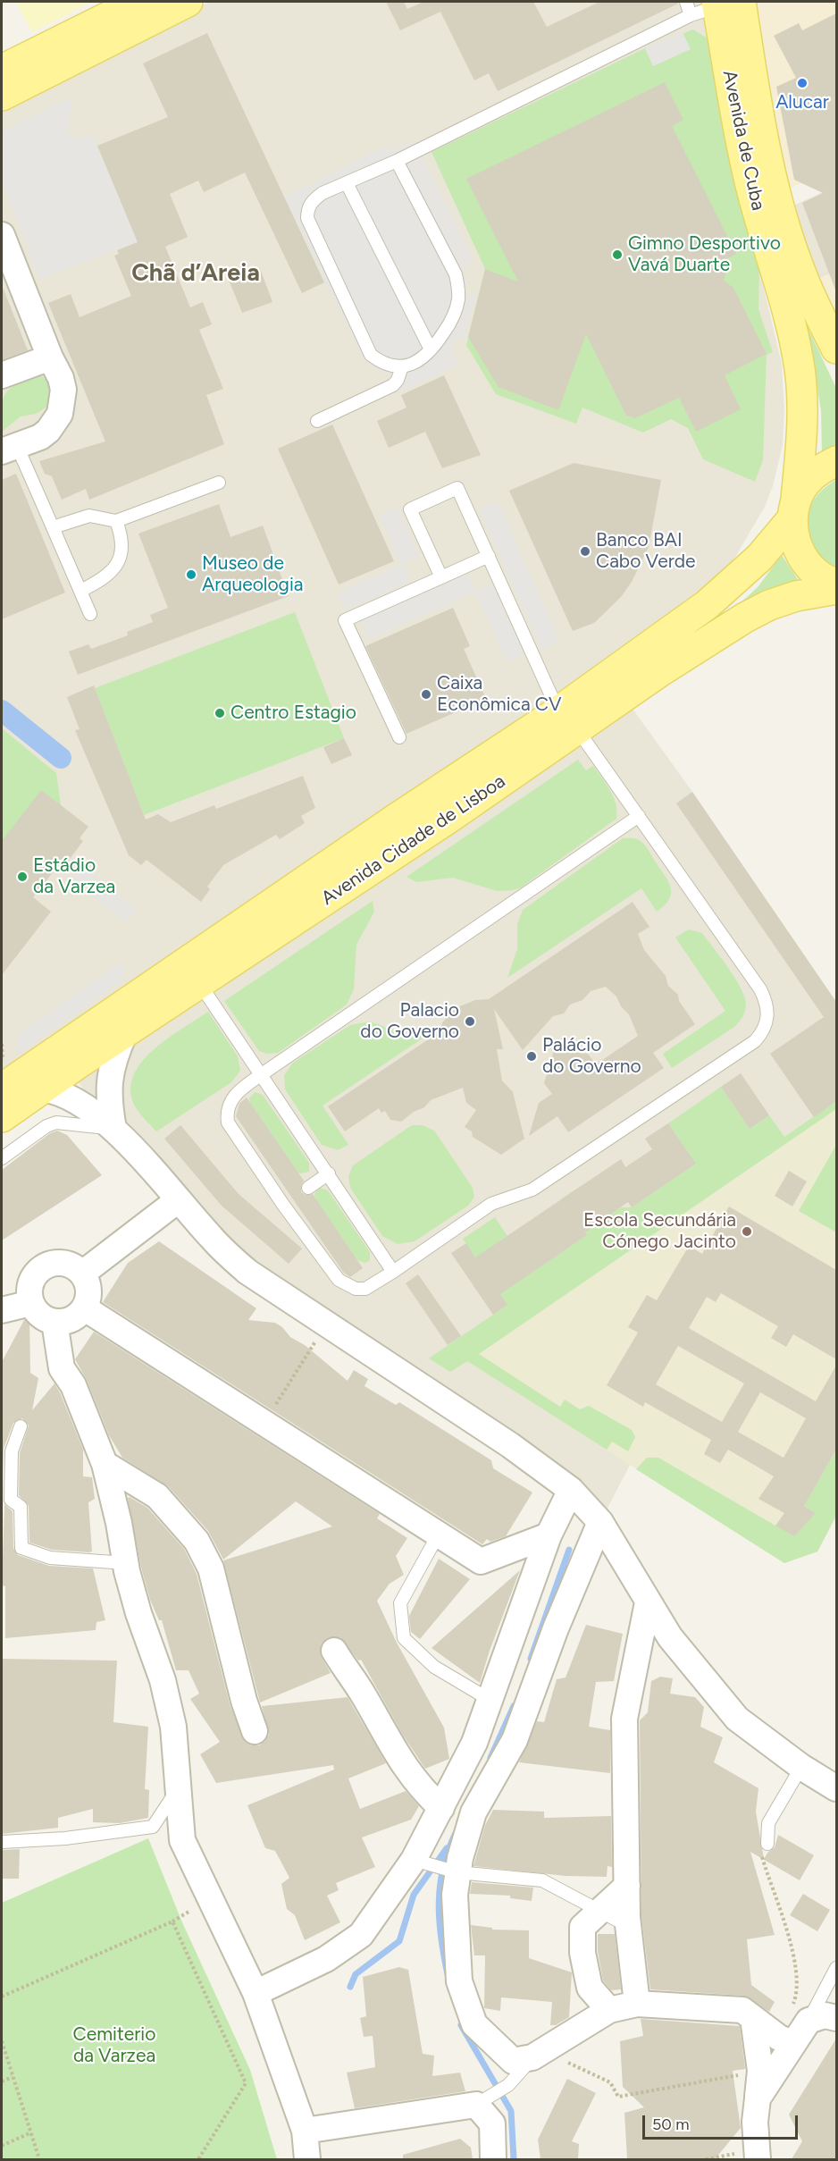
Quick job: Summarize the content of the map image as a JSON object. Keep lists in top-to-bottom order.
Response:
{
  "streets": {
    "main road": ["Avenida de Cuba", "Avenida Cidade de Lisboa"]
  },
  "crossings": [
    ["Avenida de Cuba", "Avenida Cidade de Lisboa"]
  ],
  "districts": ["Chã d’Areia"],
  "parks": ["Cemiterio da Varzea"],
  "places": [
    "Alucar",
    "Gimno Desportivo Vavá Duarte",
    "Banco BAI Cabo Verde",
    "Museo de Arqueologia",
    "Caixa Econômica CV",
    "Centro Estagio",
    "Estádio da Varzea",
    "Palacio do Governo",
    "Palácio do Governo",
    "Escola Secundária Cónego Jacinto"
  ],
  "scale_bar": "50 m"
}
